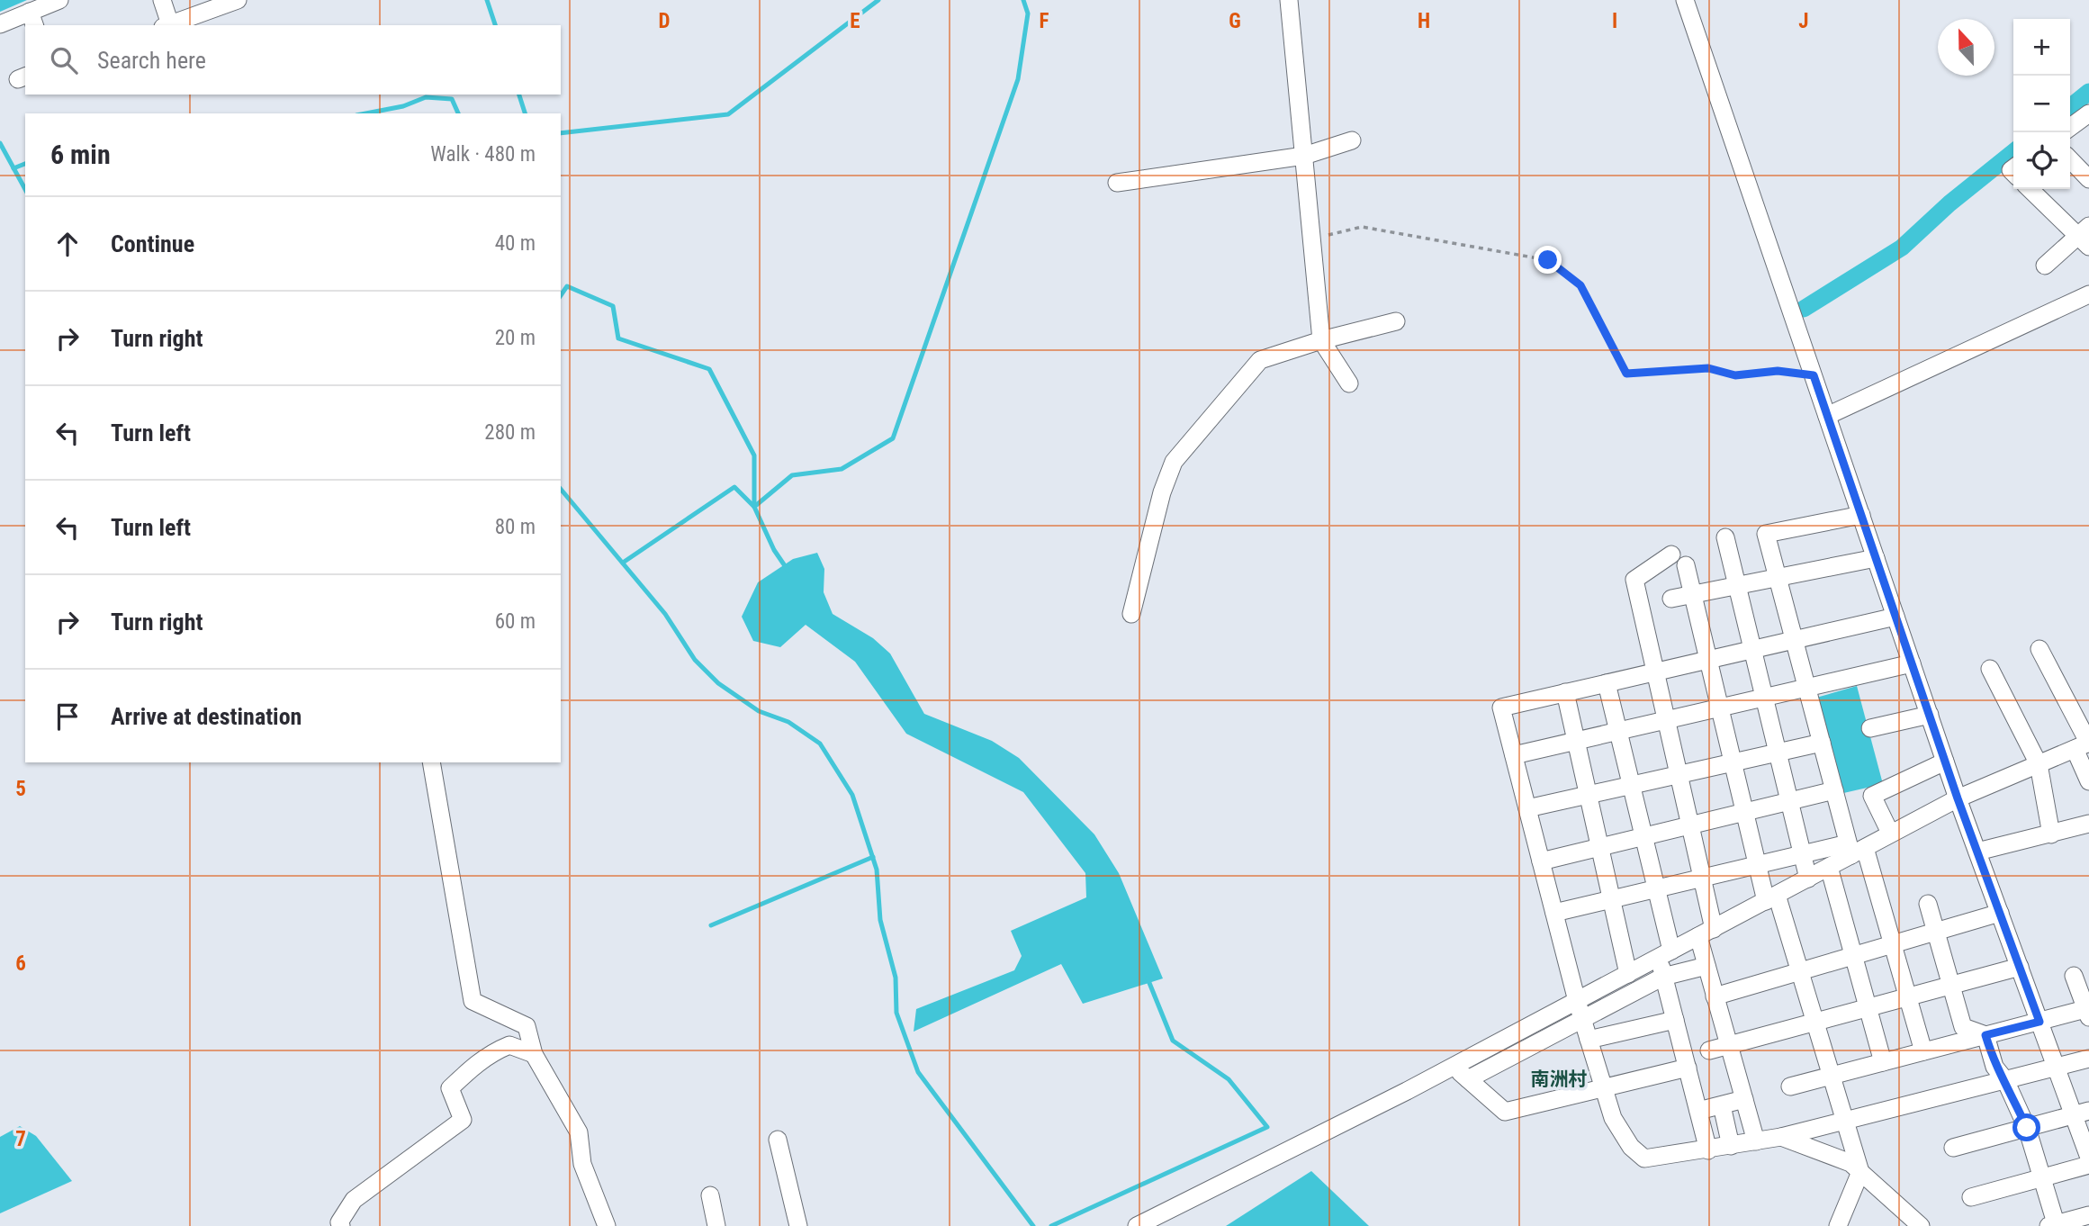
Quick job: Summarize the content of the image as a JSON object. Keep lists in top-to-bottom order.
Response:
{
  "districts": ["南洲村"],
  "north": "top",
  "page": {
    "map_buttons": ["+", "−"],
    "search": "Search here",
    "heading": ["6 min", "Walk · 480 m"],
    "list": [
      ["Continue", "40 m"],
      ["Turn right", "20 m"],
      ["Turn left", "280 m"],
      ["Turn left", "80 m"],
      ["Turn right", "60 m"],
      "Arrive at destination"
    ]
  },
  "grid": {
    "columns": [
      "D",
      "E",
      "F",
      "G",
      "H",
      "I",
      "J"
    ],
    "rows": ["5", "6", "7"]
  }
}
